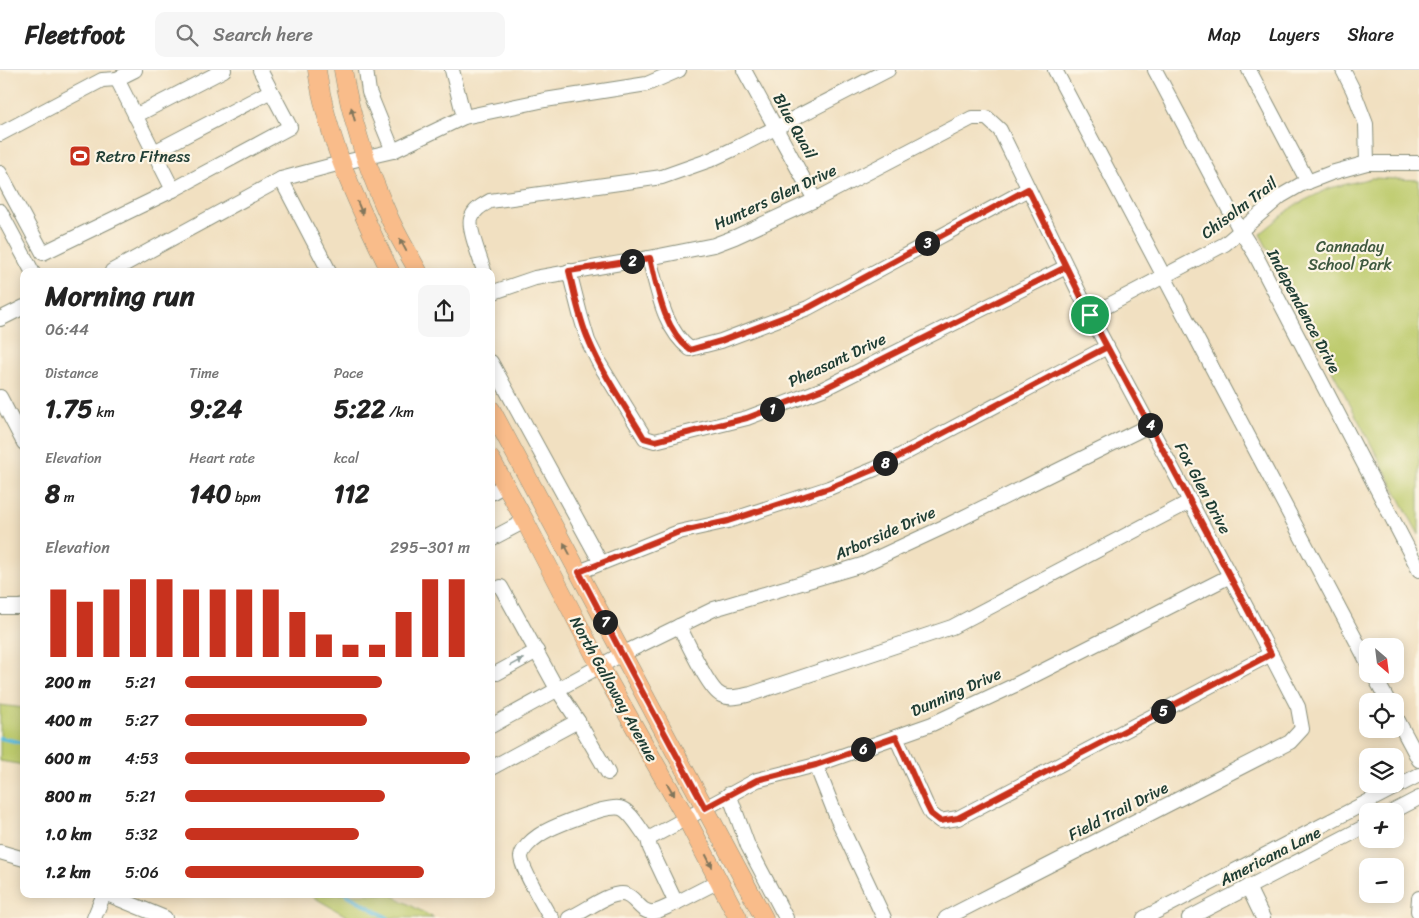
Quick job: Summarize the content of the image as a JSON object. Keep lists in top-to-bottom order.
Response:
{
  "streets": {
    "main road": ["North Galloway Avenue"],
    "street": [
      "Blue Quail",
      "Hunters Glen Drive",
      "Chisolm Trail",
      "Independence Drive",
      "Pheasant Drive",
      "Fox Glen Drive",
      "Arborside Drive",
      "Dunning Drive",
      "Field Trail Drive",
      "Americana Lane"
    ]
  },
  "crossings": [
    ["Blue Quail", "Hunters Glen Drive"],
    ["Hunters Glen Drive", "Pheasant Drive"],
    ["Hunters Glen Drive", "Fox Glen Drive"],
    ["Chisolm Trail", "Independence Drive"],
    ["Chisolm Trail", "Fox Glen Drive"],
    ["Pheasant Drive", "Fox Glen Drive"],
    ["Fox Glen Drive", "Arborside Drive"],
    ["Fox Glen Drive", "Dunning Drive"],
    ["Fox Glen Drive", "Field Trail Drive"],
    ["Arborside Drive", "North Galloway Avenue"],
    ["North Galloway Avenue", "Dunning Drive"]
  ],
  "parks": ["Cannaday School Park"],
  "places": {
    "sports": ["Retro Fitness"]
  },
  "north": "bottom right",
  "page": {
    "header": "Fleetfoot",
    "search": "Search here",
    "nav": ["Map", "Layers", "Share"],
    "pins": [
      "3",
      "2",
      "1",
      "4",
      "8",
      "7",
      "5",
      "6"
    ],
    "heading": ["Morning run", "06:44"],
    "stats": [
      ["Distance", "1.75 km"],
      ["Time", "9:24"],
      ["Pace", "5:22 /km"],
      ["Elevation", "8 m"],
      ["Heart rate", "140 bpm"],
      ["kcal", "112"]
    ],
    "chart": ["Elevation", "295–301 m"],
    "map_buttons": ["+", "−"],
    "list": [
      {
        "name": "200 m",
        "note": "5:21"
      },
      {
        "name": "400 m",
        "note": "5:27"
      },
      {
        "name": "600 m",
        "note": "4:53"
      },
      {
        "name": "800 m",
        "note": "5:21"
      },
      {
        "name": "1.0 km",
        "note": "5:32"
      },
      {
        "name": "1.2 km",
        "note": "5:06"
      }
    ]
  }
}
